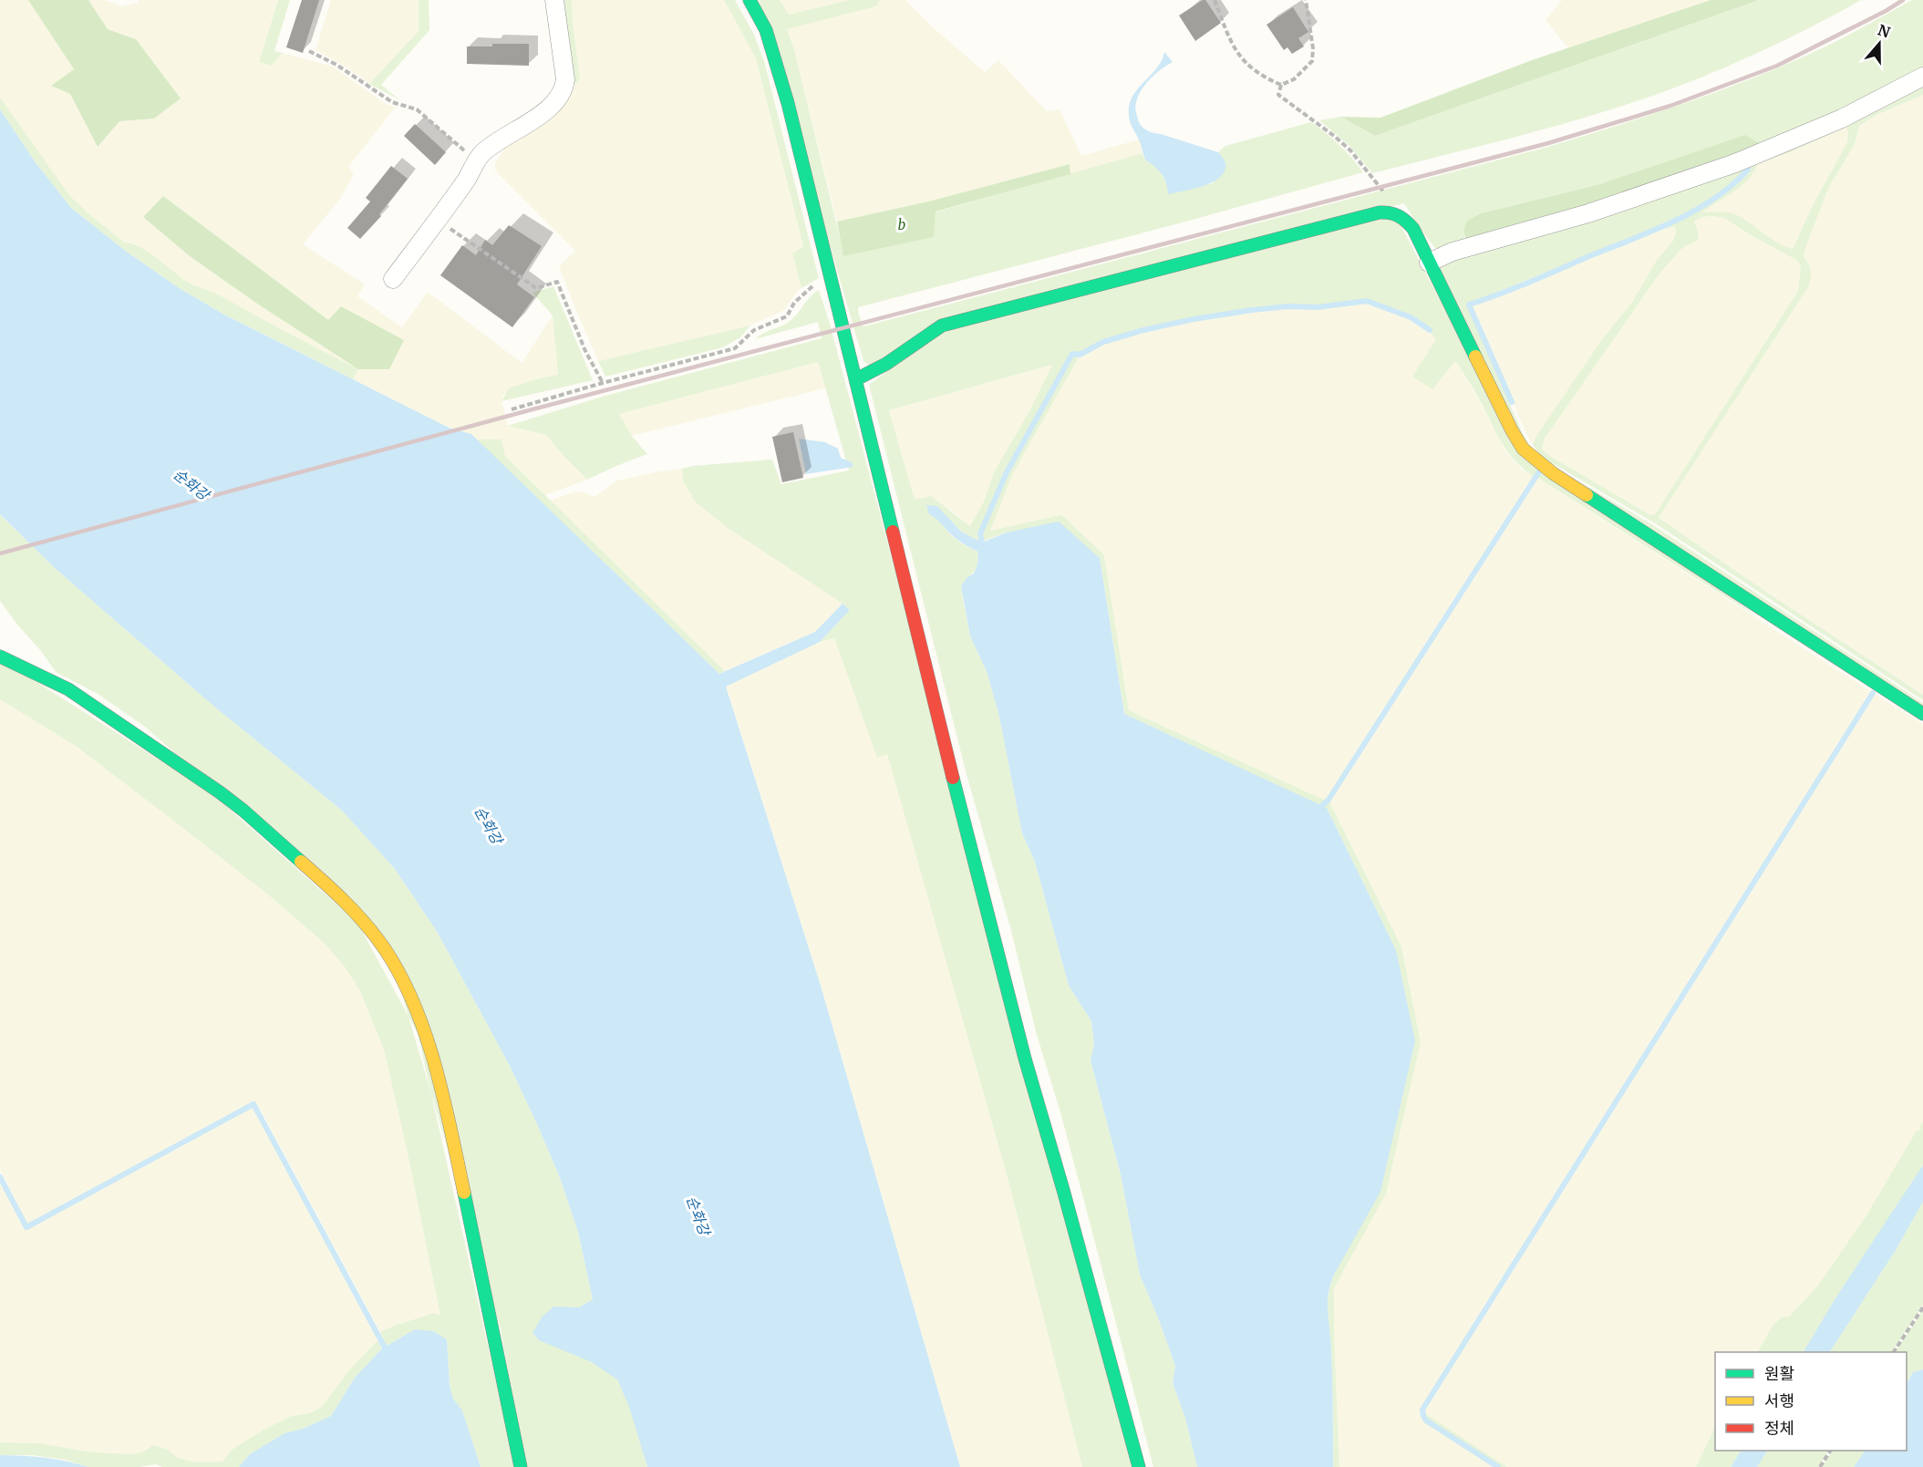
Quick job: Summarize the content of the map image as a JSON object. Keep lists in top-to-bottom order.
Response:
{
  "water": ["순화강"],
  "parks": ["b"],
  "legend": ["원활", "서행", "정체"],
  "north": "top"
}
